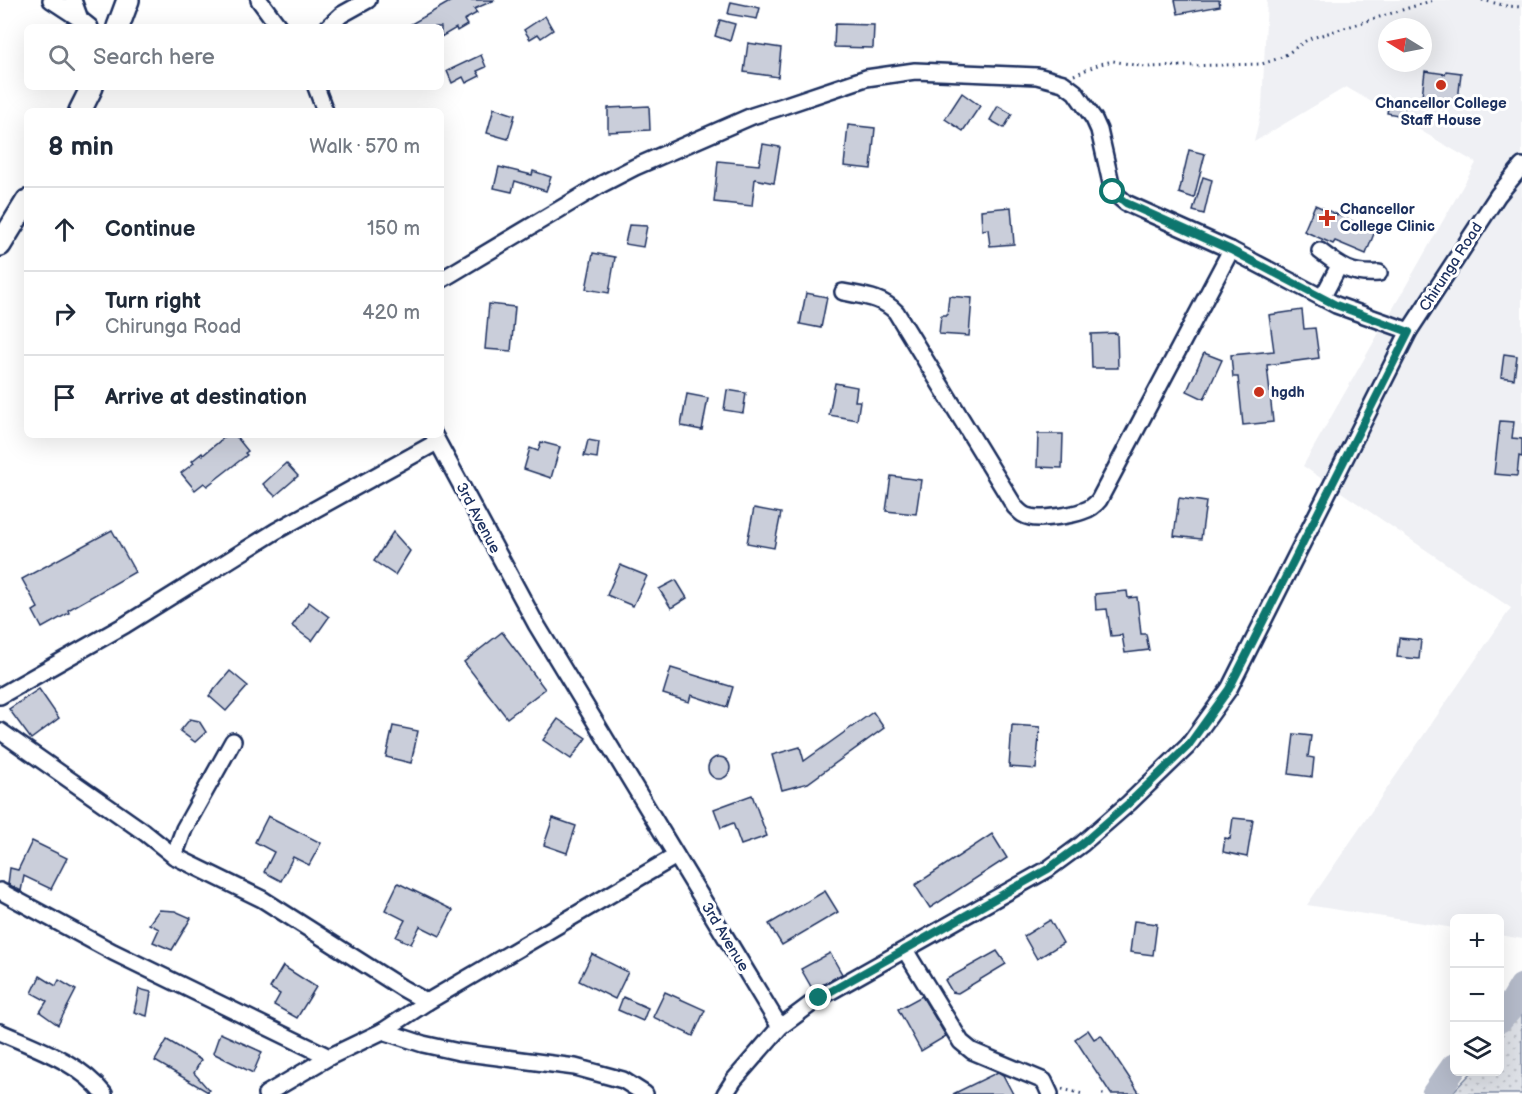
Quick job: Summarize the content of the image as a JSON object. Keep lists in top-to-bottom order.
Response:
{
  "streets": {
    "street": ["Chirunga Road", "3rd Avenue"]
  },
  "crossings": [
    ["Chirunga Road", "3rd Avenue"]
  ],
  "places": {
    "other": ["Chancellor College Staff House", "hgdh"],
    "health": ["Chancellor College Clinic"]
  },
  "north": "left",
  "page": {
    "search": "Search here",
    "heading": ["8 min", "Walk · 570 m"],
    "list": [
      ["Continue", "150 m"],
      ["Turn right", "Chirunga Road", "420 m"],
      "Arrive at destination"
    ],
    "map_buttons": ["+", "−"]
  }
}
